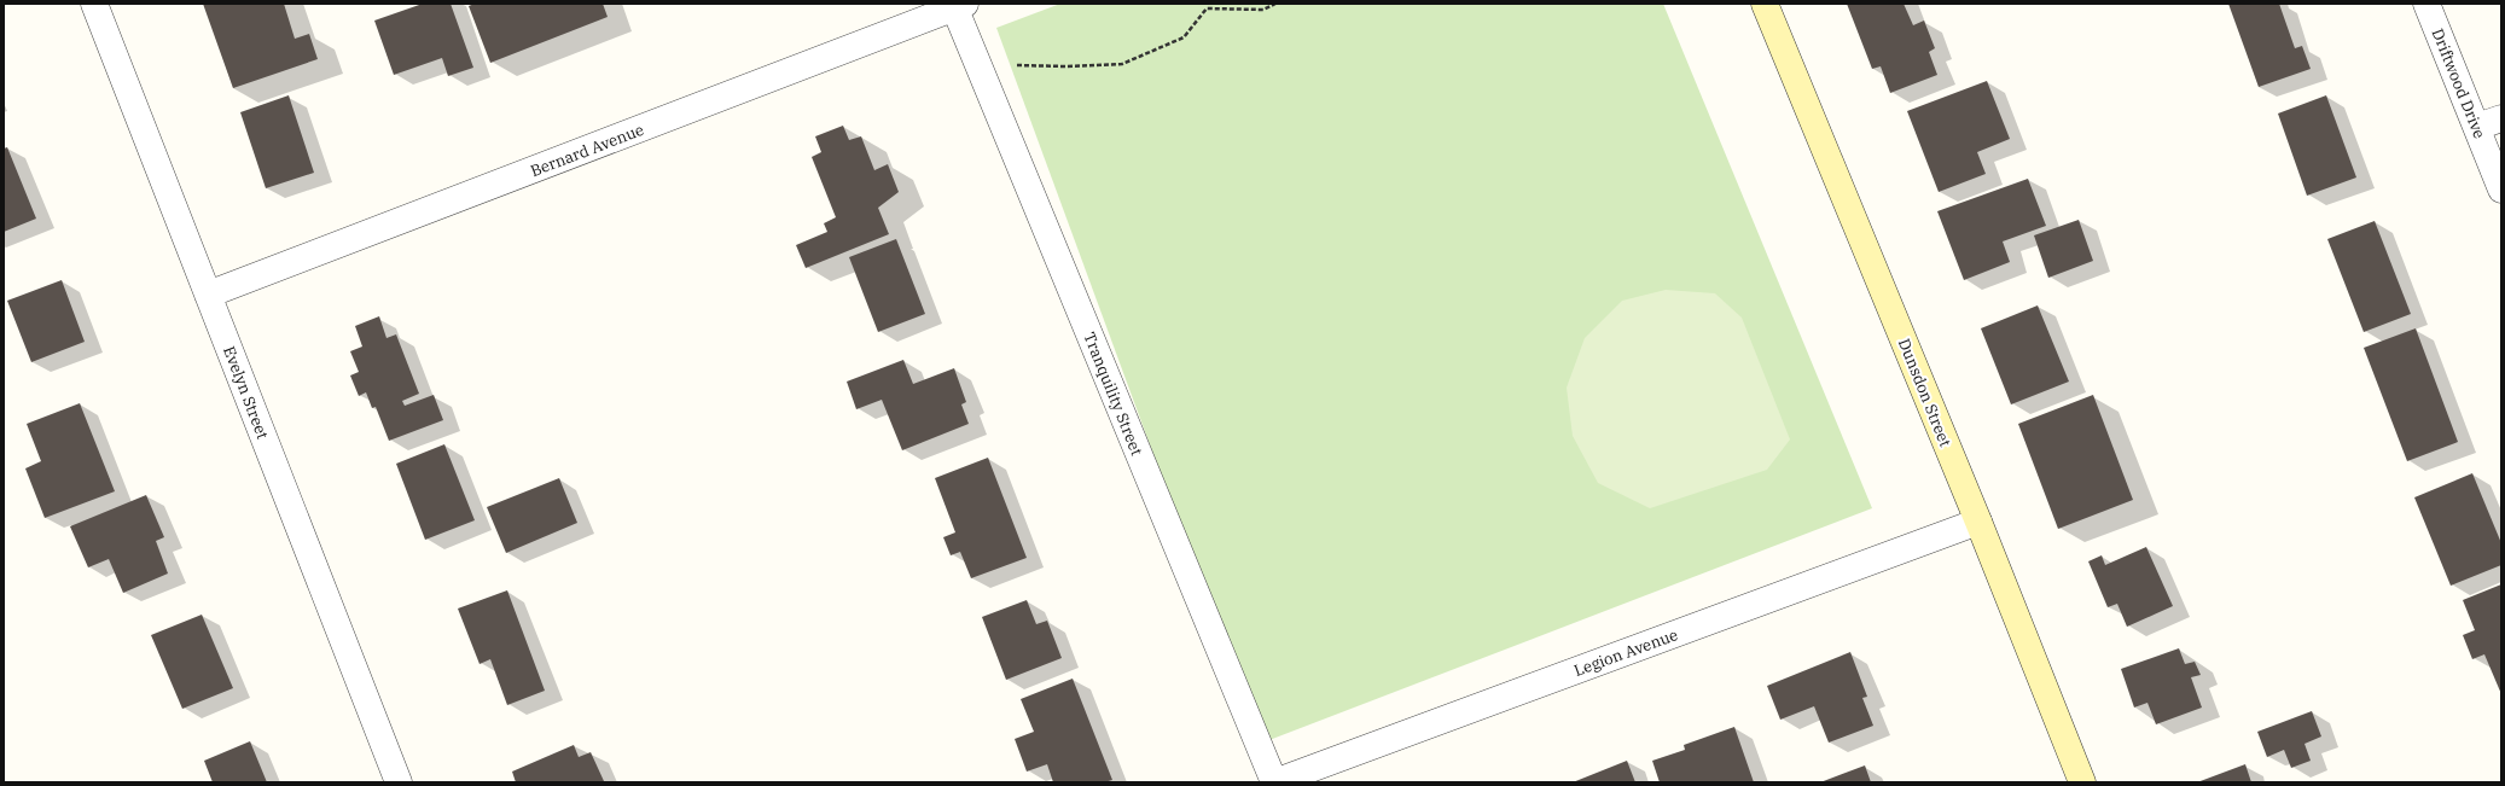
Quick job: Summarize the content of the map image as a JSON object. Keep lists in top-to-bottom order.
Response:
{
  "streets": {
    "main road": ["Dunsdon Street"],
    "street": [
      "Driftwood Drive",
      "Bernard Avenue",
      "Evelyn Street",
      "Tranquility Street",
      "Legion Avenue"
    ]
  },
  "crossings": [
    ["Bernard Avenue", "Evelyn Street"],
    ["Bernard Avenue", "Tranquility Street"],
    ["Dunsdon Street", "Legion Avenue"],
    ["Tranquility Street", "Legion Avenue"]
  ]
}
